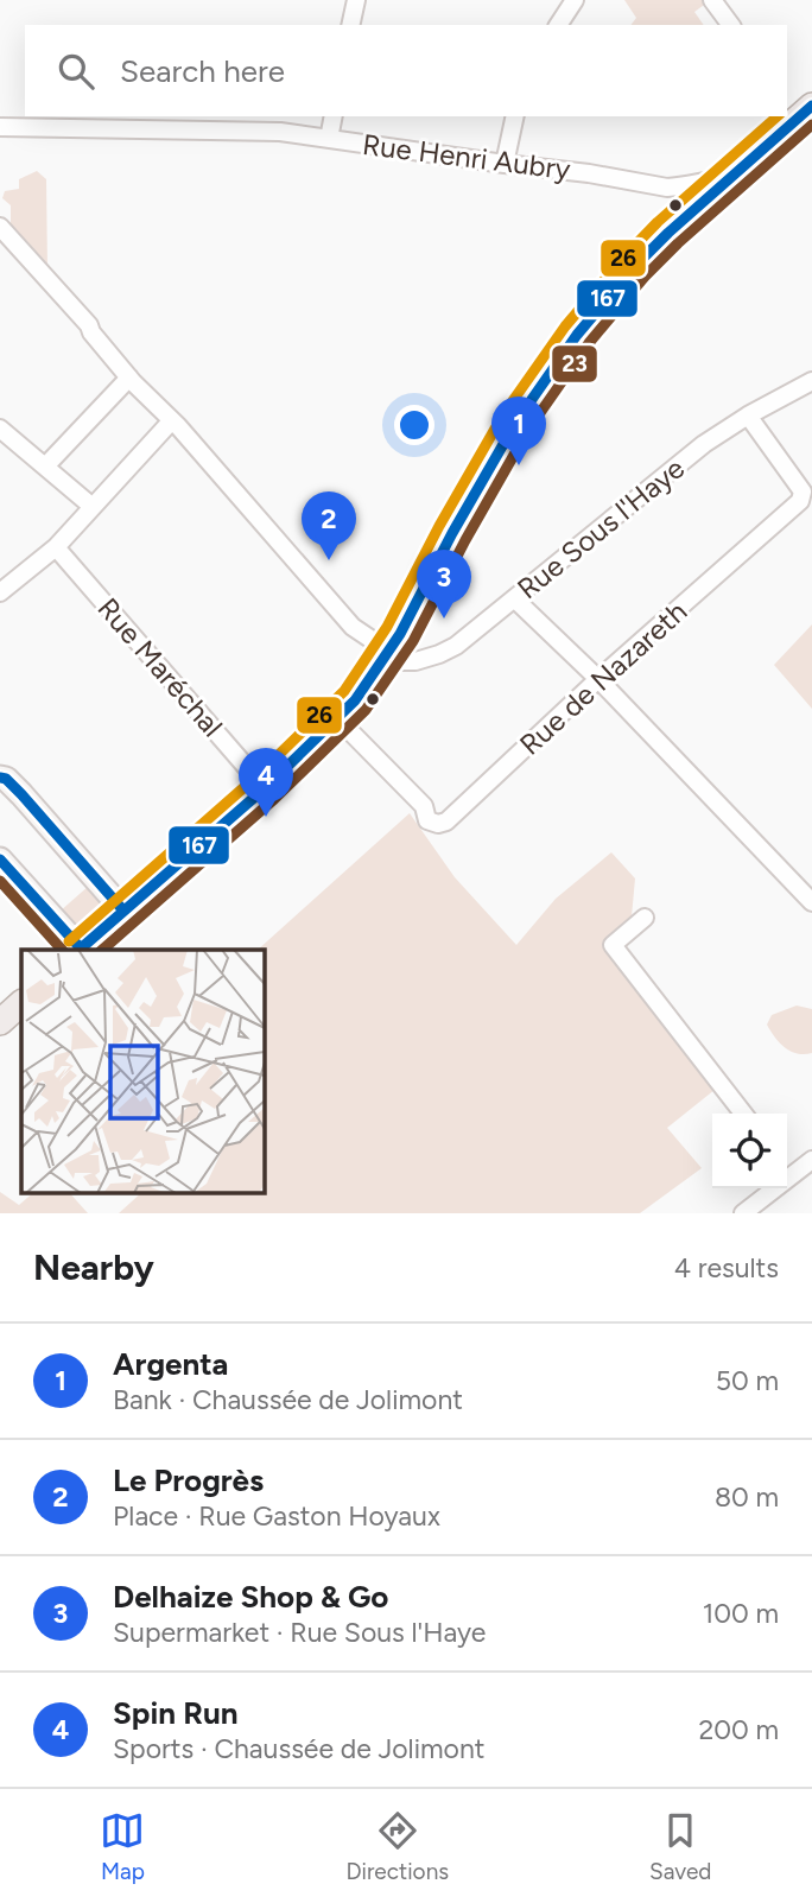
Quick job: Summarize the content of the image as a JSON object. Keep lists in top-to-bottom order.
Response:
{
  "streets": {
    "street": [
      "Rue Henri Aubry",
      "Rue Sous l'Haye",
      "Rue Maréchal",
      "Rue de Nazareth"
    ]
  },
  "crossings": [
    ["Rue Sous l'Haye", "Rue de Nazareth"]
  ],
  "lines": ["transit line 167", "transit line 26", "transit line 23"],
  "page": {
    "search": "Search here",
    "pins": [
      "1",
      "2",
      "3",
      "4"
    ],
    "heading": ["Nearby", "4 results"],
    "list": [
      {
        "mark": "1",
        "name": "Argenta",
        "note": "Bank · Chaussée de Jolimont",
        "value": "50 m"
      },
      {
        "mark": "2",
        "name": "Le Progrès",
        "note": "Place · Rue Gaston Hoyaux",
        "value": "80 m"
      },
      {
        "mark": "3",
        "name": "Delhaize Shop & Go",
        "note": "Supermarket · Rue Sous l'Haye",
        "value": "100 m"
      },
      {
        "mark": "4",
        "name": "Spin Run",
        "note": "Sports · Chaussée de Jolimont",
        "value": "200 m"
      }
    ],
    "nav": ["Map", "Directions", "Saved"]
  }
}
